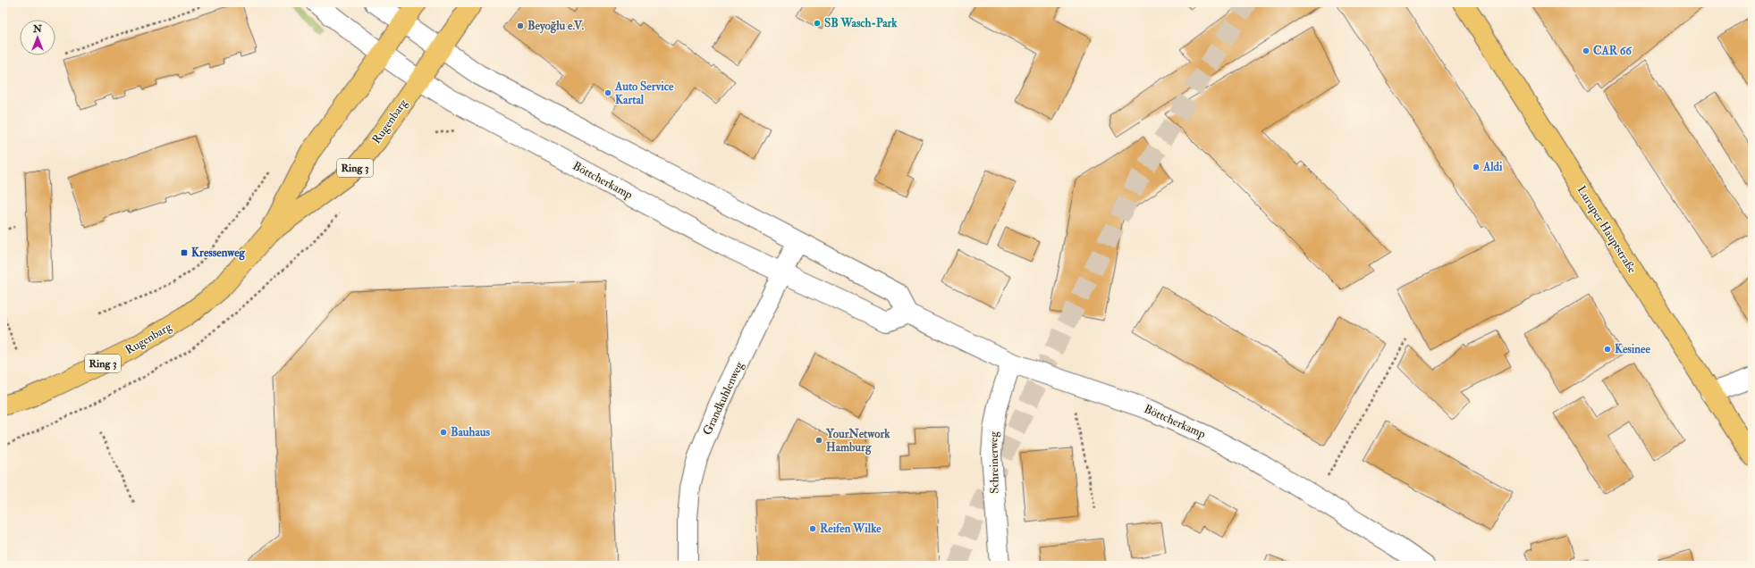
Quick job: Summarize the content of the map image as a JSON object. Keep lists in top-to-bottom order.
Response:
{
  "streets": {
    "main road": ["Rugenbarg", "Ring 3", "Luruper Hauptstraße"],
    "street": ["Böttcherkamp", "Grandkuhlenweg", "Schreinerweg"]
  },
  "crossings": [
    ["Rugenbarg", "Böttcherkamp"],
    ["Böttcherkamp", "Grandkuhlenweg"],
    ["Böttcherkamp", "Schreinerweg"]
  ],
  "places": {
    "other": [
      "SB Wasch-Park",
      "Beyoğlu e.V.",
      "CAR 66",
      "Auto Service Kartal",
      "Aldi",
      "Kesinee",
      "Bauhaus",
      "YourNetwork Hamburg",
      "Reifen Wilke"
    ],
    "transit": ["Kressenweg"]
  },
  "north": "top"
}
